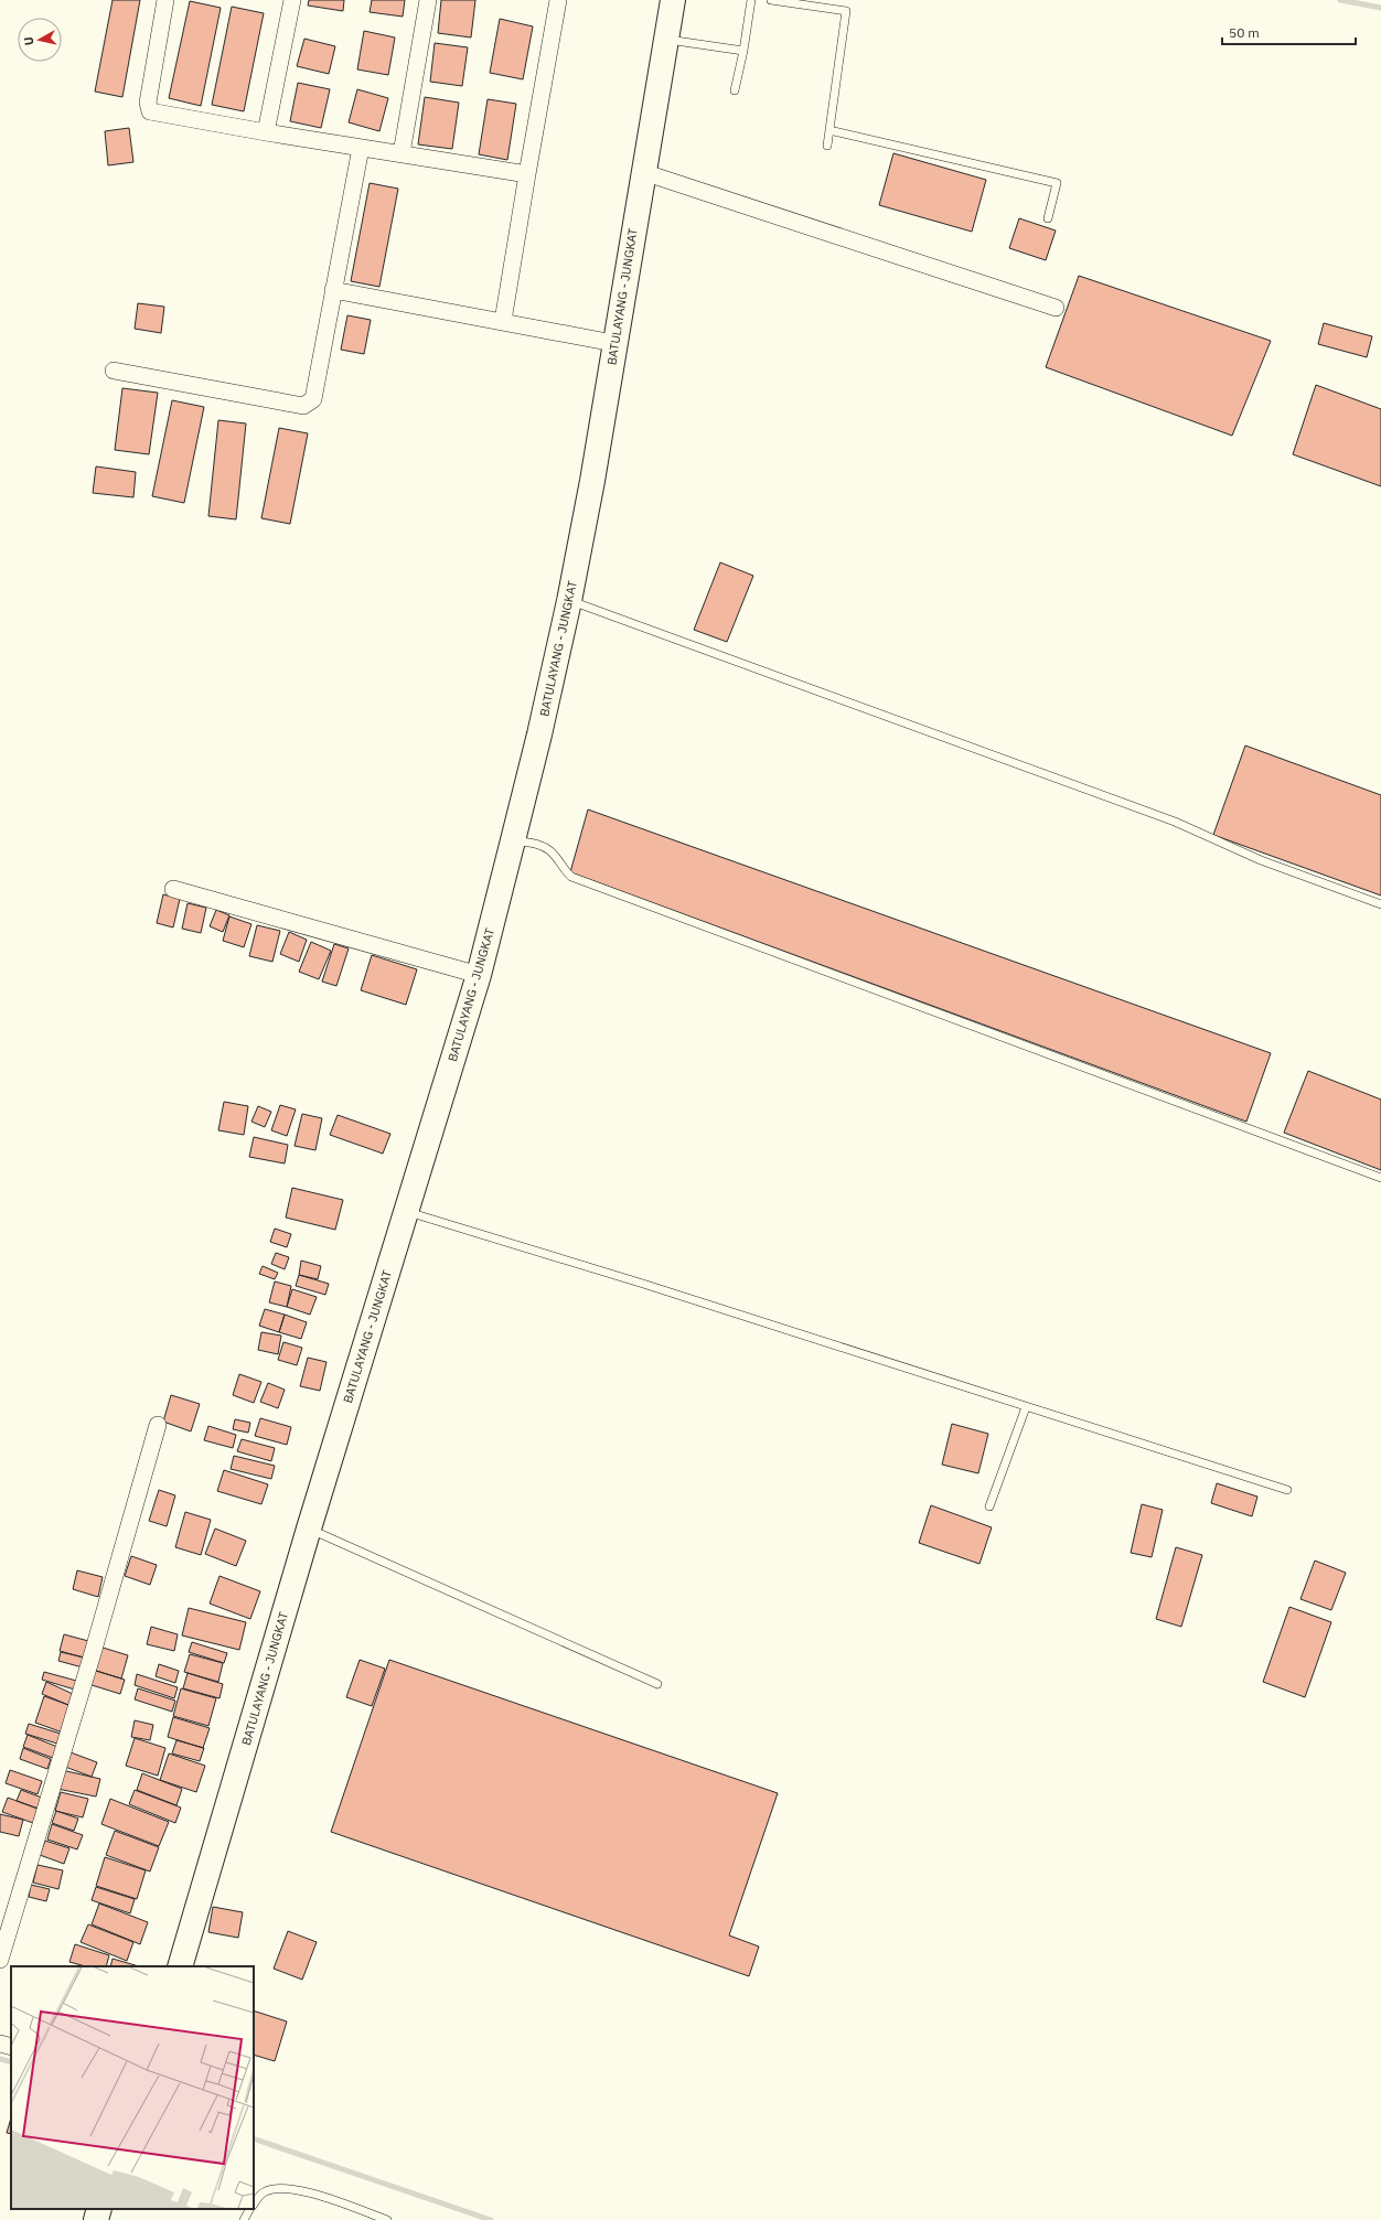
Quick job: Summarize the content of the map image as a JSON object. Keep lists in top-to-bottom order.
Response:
{
  "streets": {
    "highway": ["BATULAYANG - JUNGKAT"]
  },
  "scale_bar": "50 m",
  "north": "left"
}
